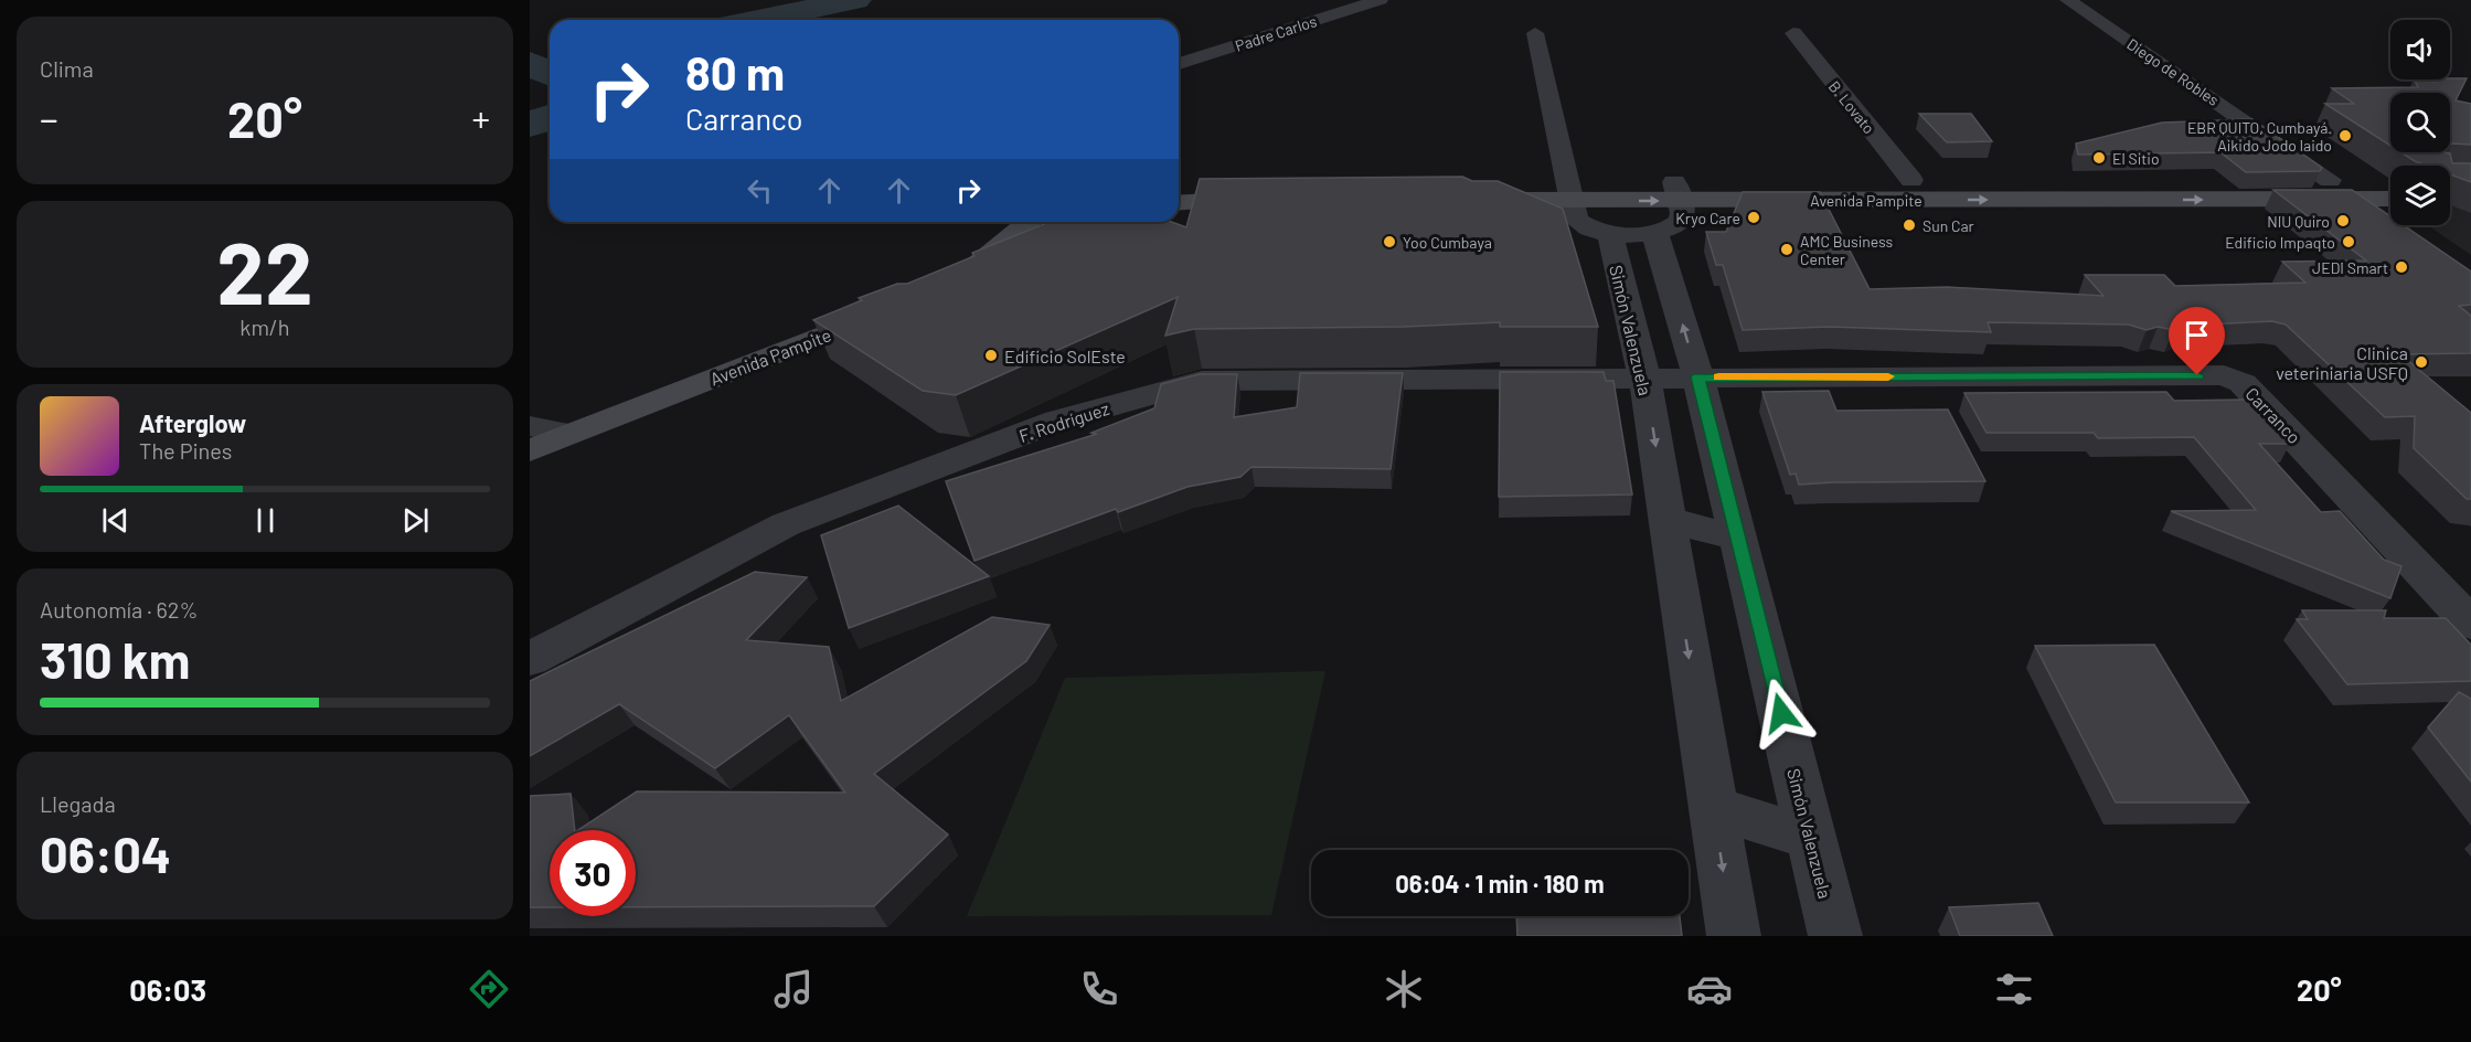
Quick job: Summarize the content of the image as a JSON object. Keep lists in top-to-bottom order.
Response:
{
  "streets": {
    "street": [
      "Padre Carlos",
      "Diego de Robles",
      "B. Lovato",
      "Avenida Pampite",
      "Simón Valenzuela",
      "Carranco",
      "F. Rodríguez"
    ]
  },
  "crossings": [
    ["Diego de Robles", "Avenida Pampite"],
    ["B. Lovato", "Avenida Pampite"],
    ["Simón Valenzuela", "Carranco"],
    ["Simón Valenzuela", "F. Rodríguez"],
    ["Carranco", "F. Rodríguez"]
  ],
  "places": [
    "EBR QUITO, Cumbayá. Aikido Jodo laido",
    "El Sitio",
    "Kryo Care",
    "NIU Quiro",
    "Sun Car",
    "Yoo Cumbaya",
    "Edificio Impaqto",
    "AMC Business Center",
    "JEDI Smart",
    "Edificio SolEste",
    "Clinica veteriniaria USFQ"
  ],
  "page": {
    "tile": [
      "Clima",
      ["22", "km/h"],
      ["Autonomía · 62%", "310 km"],
      ["Llegada", "06:04"]
    ],
    "turn": ["80 m", "Carranco"],
    "heat": ["−", "20°", "+"],
    "song": ["Afterglow", "The Pines"],
    "limit": "30",
    "trip": "06:04 · 1 min · 180 m",
    "tabs": ["06:03", "20°"]
  }
}
